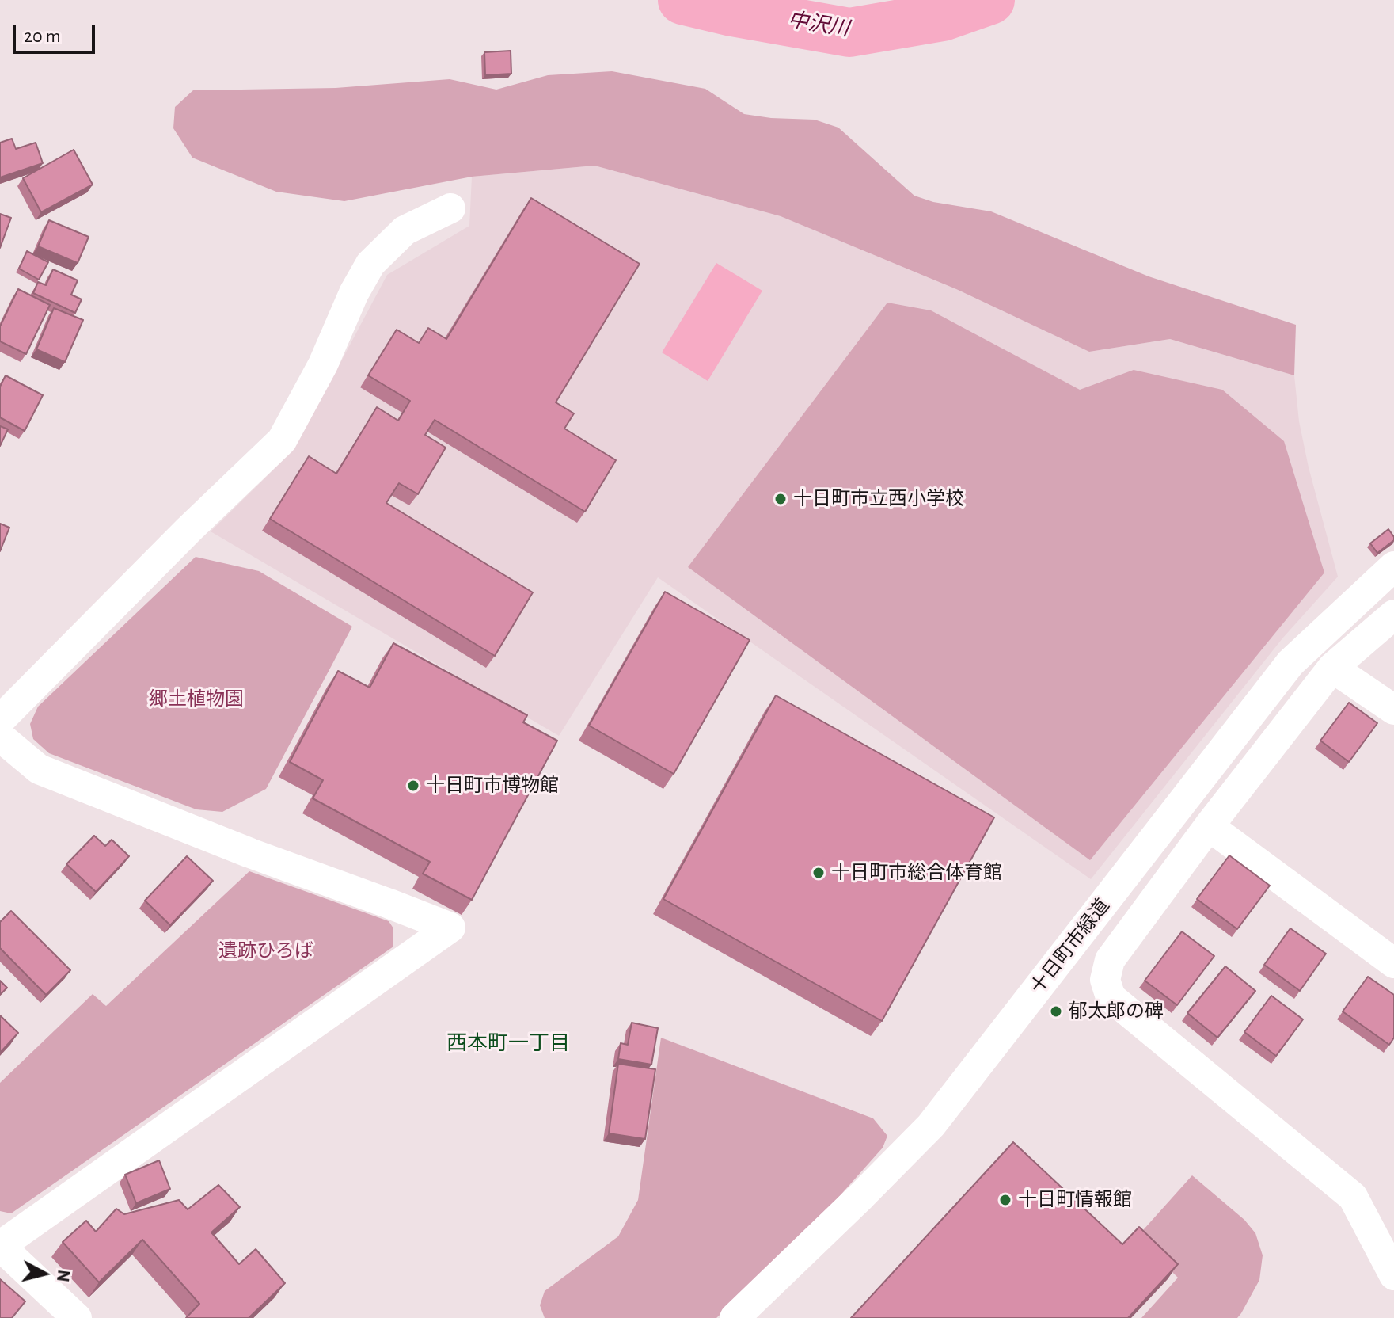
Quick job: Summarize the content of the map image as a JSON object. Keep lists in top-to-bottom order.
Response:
{
  "streets": {
    "street": ["十日町市緑道"]
  },
  "districts": ["西本町一丁目"],
  "water": ["中沢川"],
  "parks": ["郷土植物園", "遺跡ひろば"],
  "places": [
    "十日町市立西小学校",
    "十日町市博物館",
    "十日町市総合体育館",
    "郁太郎の碑",
    "十日町情報館"
  ],
  "scale_bar": "20 m",
  "north": "right"
}
